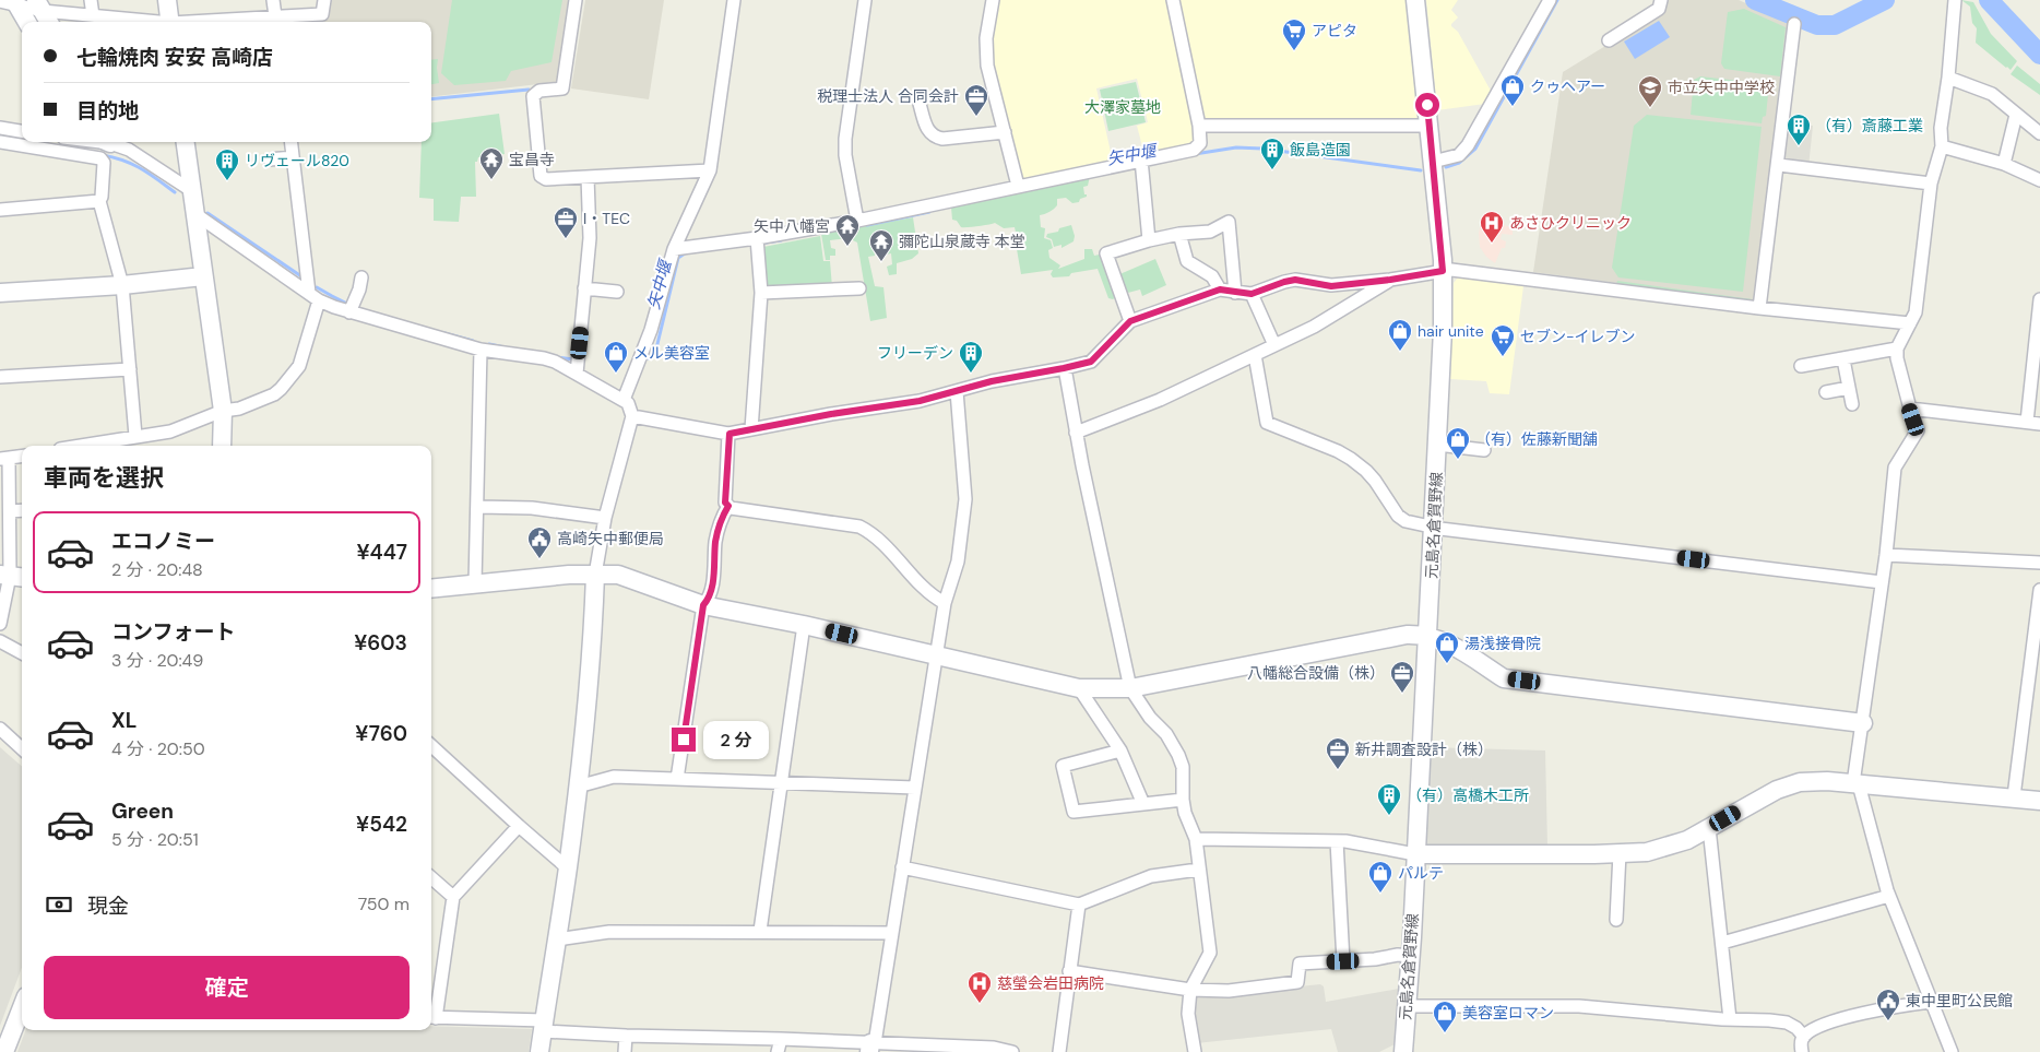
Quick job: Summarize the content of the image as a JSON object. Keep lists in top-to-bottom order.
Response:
{
  "streets": {
    "street": ["元島名倉賀野線"]
  },
  "water": ["矢中堰"],
  "parks": ["大澤家墓地"],
  "places": {
    "supermarket": ["アピタ", "セブン-イレブン"],
    "shop": [
      "クゥヘアー",
      "hair unite",
      "メル美容室",
      "（有）佐藤新聞舗",
      "湯浅接骨院",
      "パルテ",
      "美容室ロマン"
    ],
    "school or university": ["市立矢中中学校"],
    "office": [
      "税理士法人 合同会計",
      "I・TEC",
      "八幡総合設備（株）",
      "新井調査設計（株）"
    ],
    "building": [
      "（有）斎藤工業",
      "飯島造園",
      "リヴェール820",
      "フリーデン",
      "（有）高橋木工所"
    ],
    "temple": ["宝昌寺", "矢中八幡宮", "彌陀山泉蔵寺 本堂"],
    "hospital": ["あさひクリニック", "慈瑩会岩田病院"],
    "public building": ["高崎矢中郵便局", "東中里町公民館"]
  },
  "page": {
    "banner": ["七輪焼肉 安安 高崎店", "目的地"],
    "heading": "車両を選択",
    "list": [
      {
        "name": "エコノミー",
        "note": "2 分 · 20:48",
        "value": "¥447"
      },
      {
        "name": "コンフォート",
        "note": "3 分 · 20:49",
        "value": "¥603"
      },
      {
        "name": "XL",
        "note": "4 分 · 20:50",
        "value": "¥760"
      },
      {
        "name": "Green",
        "note": "5 分 · 20:51",
        "value": "¥542"
      }
    ],
    "bubble": "2 分",
    "pay": ["現金", "750 m"],
    "buttons": "確定"
  }
}
